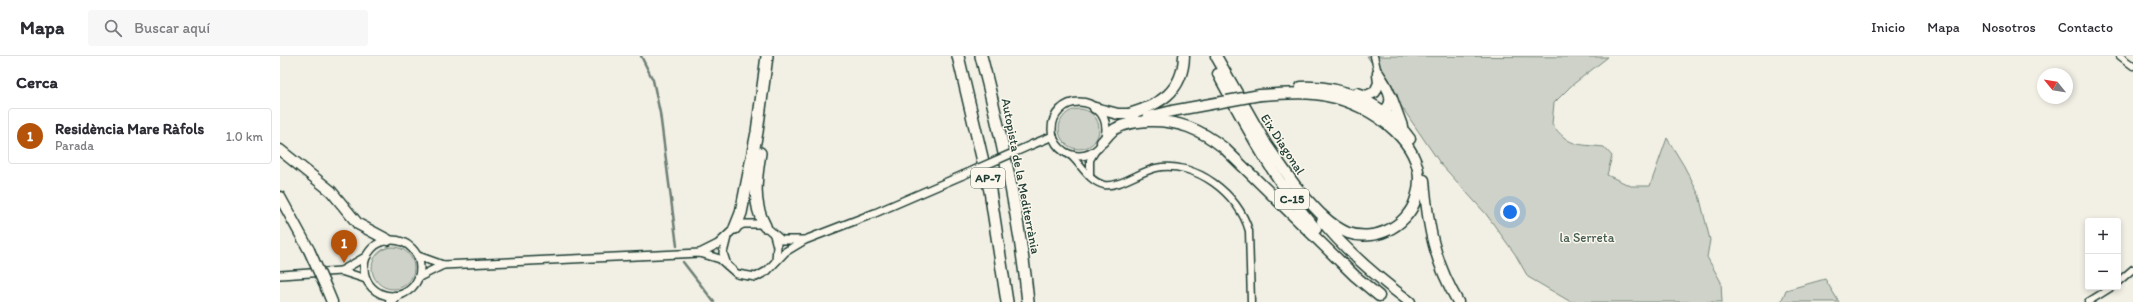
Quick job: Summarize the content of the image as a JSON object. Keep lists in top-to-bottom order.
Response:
{
  "streets": {
    "highway": [
      "Eix Diagonal",
      "Autopista de la Mediterrània",
      "AP-7",
      "C-15"
    ]
  },
  "parks": ["la Serreta"],
  "north": "top left",
  "page": {
    "header": "Mapa",
    "search": "Buscar aquí",
    "nav": [
      "Inicio",
      "Mapa",
      "Nosotros",
      "Contacto"
    ],
    "heading": "Cerca",
    "list": [
      {
        "mark": "1",
        "name": "Residència Mare Ràfols",
        "note": "Parada",
        "value": "1.0 km"
      }
    ],
    "map_buttons": ["+", "−"],
    "pins": "1"
  }
}
